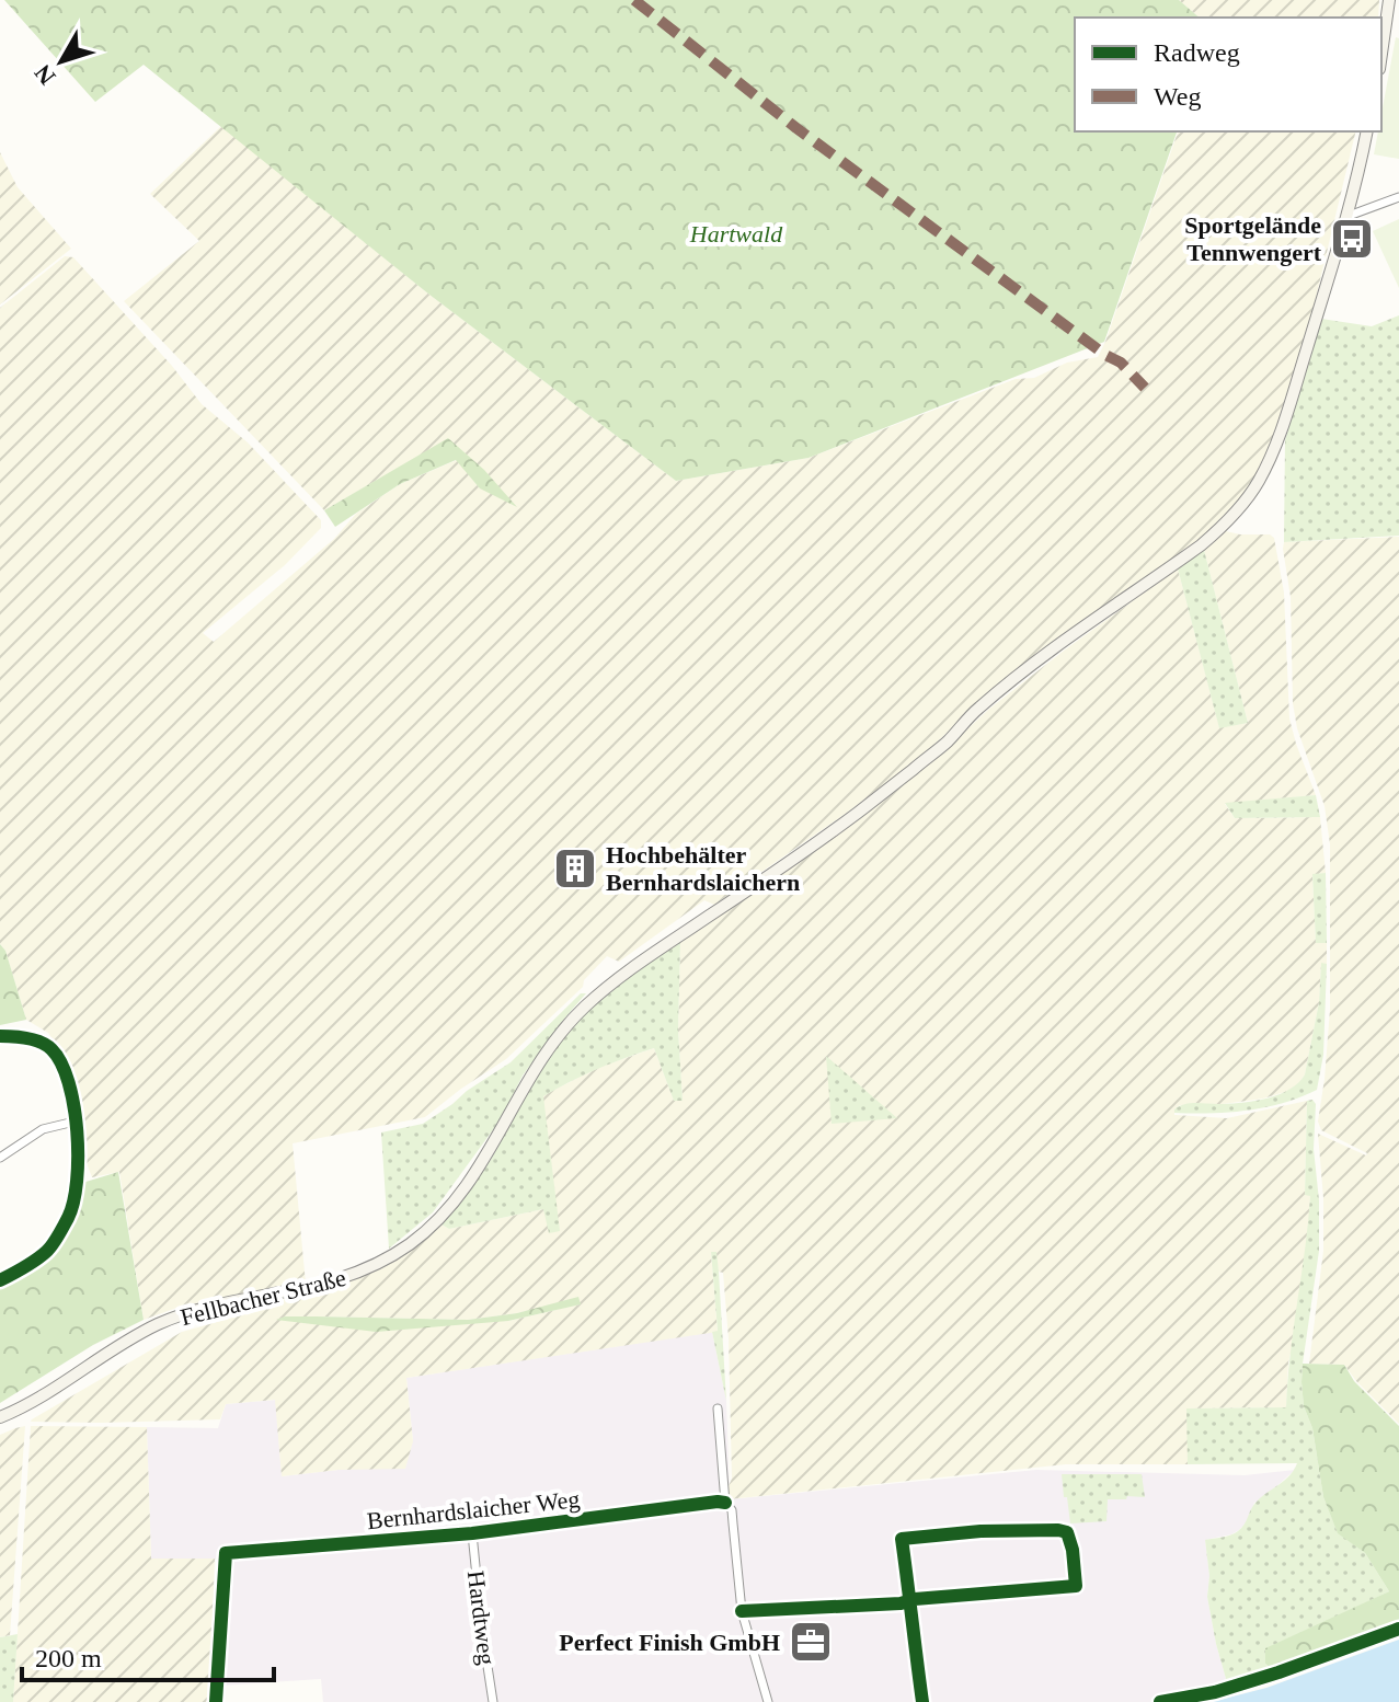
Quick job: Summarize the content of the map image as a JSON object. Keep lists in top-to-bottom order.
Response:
{
  "streets": {
    "main road": ["Fellbacher Straße"],
    "street": ["Bernhardslaicher Weg", "Hardtweg"]
  },
  "crossings": [
    ["Bernhardslaicher Weg", "Hardtweg"]
  ],
  "parks": ["Hartwald"],
  "places": {
    "bus stop": ["Sportgelände Tennwengert"],
    "building": ["Hochbehälter Bernhardslaichern"],
    "office": ["Perfect Finish GmbH"]
  },
  "legend": ["Radweg", "Weg"],
  "scale_bar": "200 m",
  "north": "bottom left"
}
